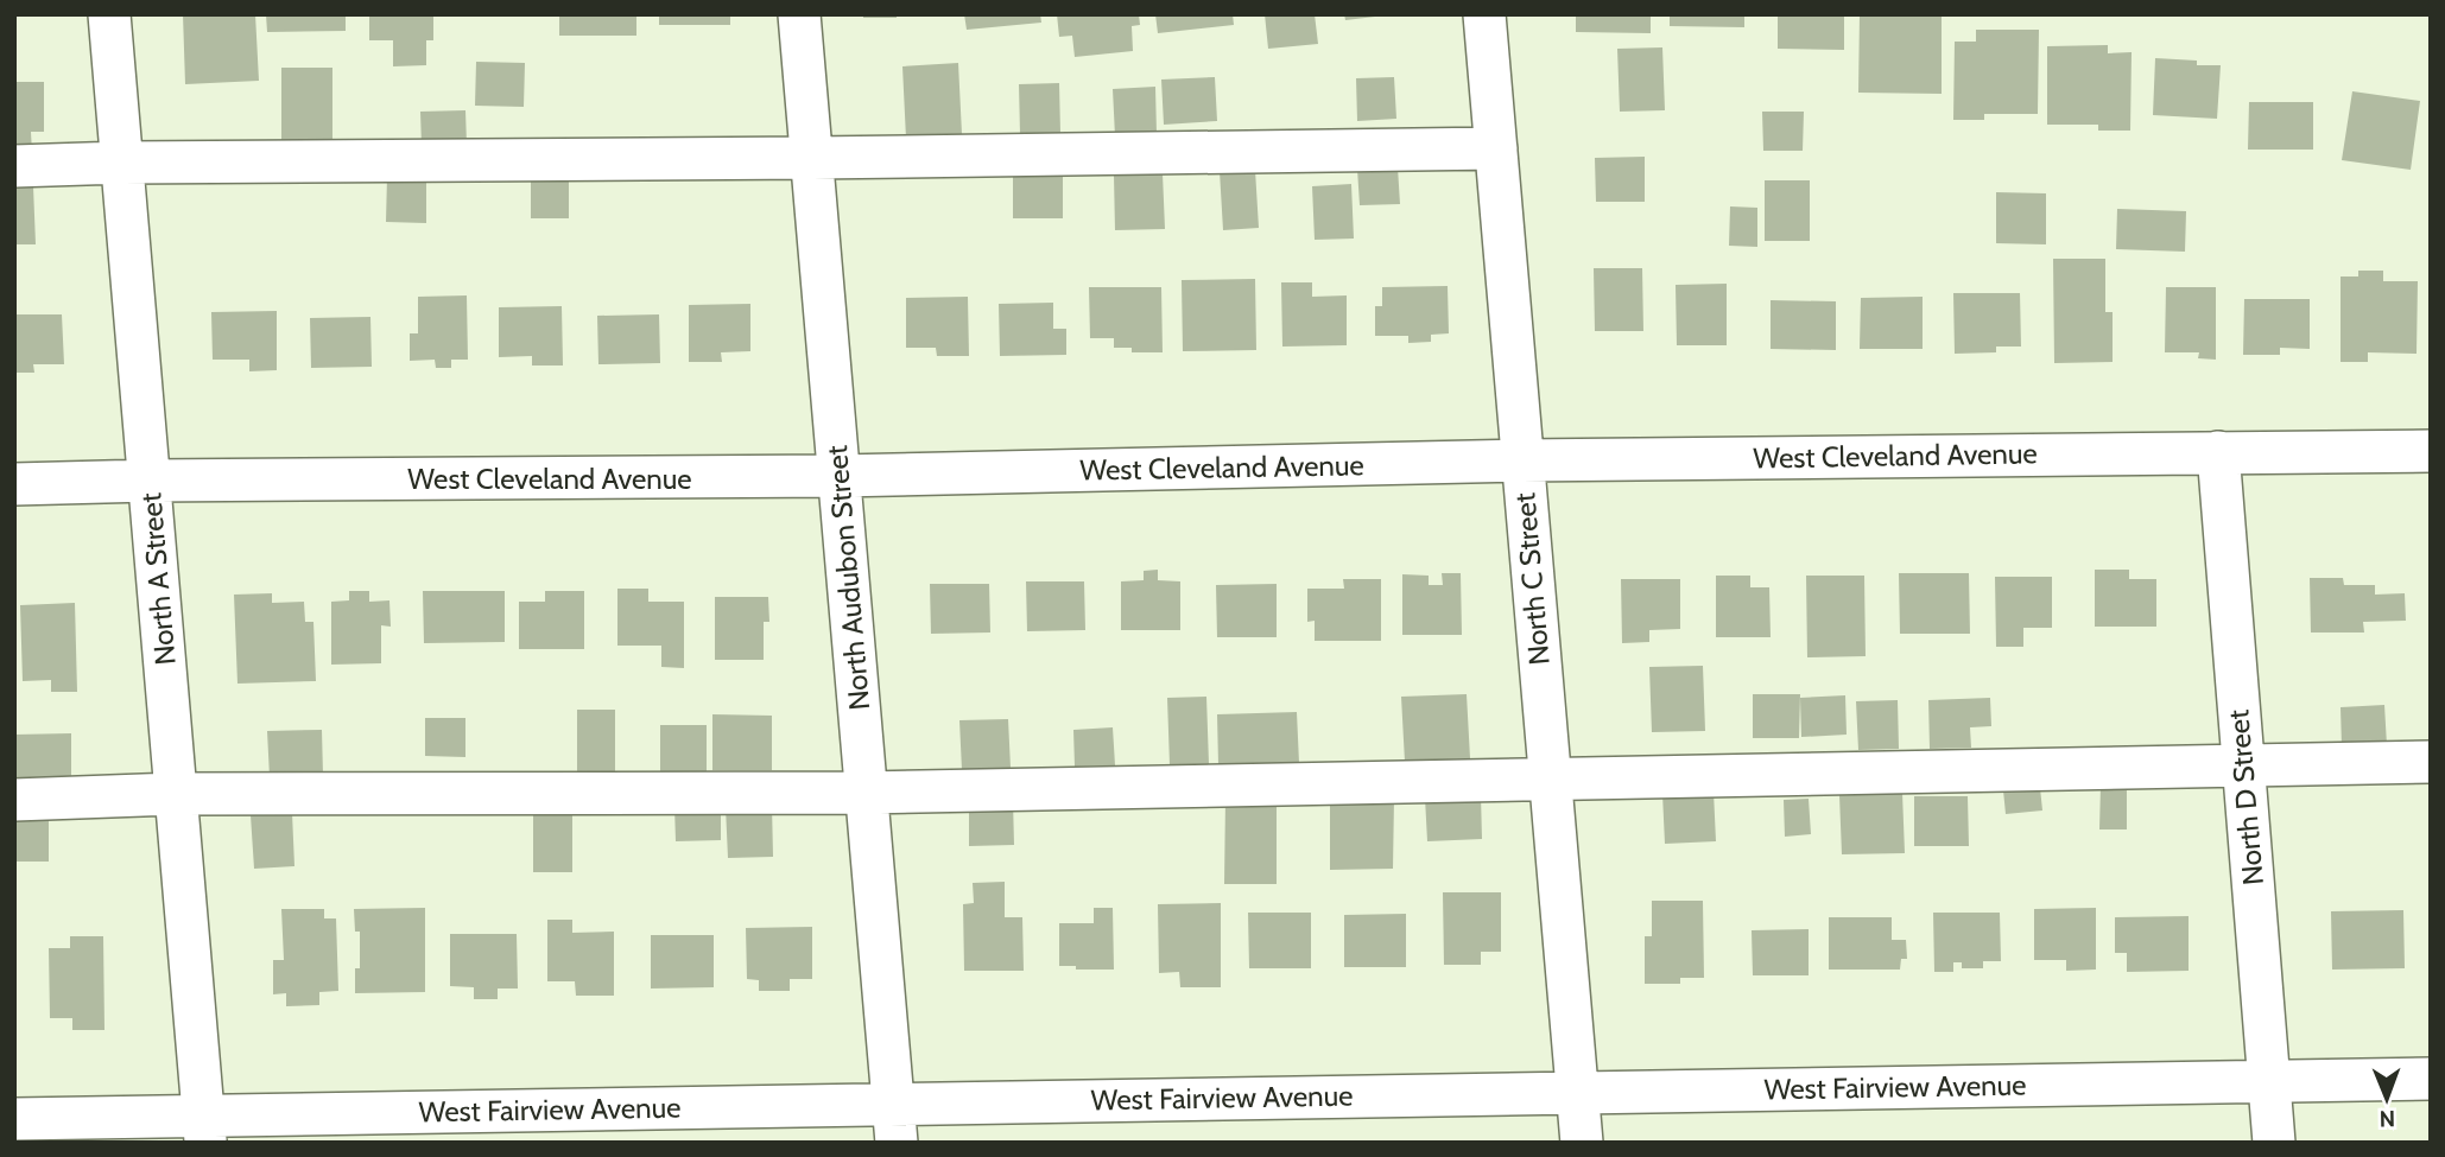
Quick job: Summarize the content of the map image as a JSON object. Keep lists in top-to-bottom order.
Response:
{
  "streets": {
    "street": [
      "West Cleveland Avenue",
      "North Audubon Street",
      "North A Street",
      "North C Street",
      "North D Street",
      "West Fairview Avenue"
    ]
  },
  "crossings": [
    ["West Cleveland Avenue", "North Audubon Street"],
    ["West Cleveland Avenue", "North A Street"],
    ["West Cleveland Avenue", "North C Street"],
    ["West Cleveland Avenue", "North D Street"],
    ["North Audubon Street", "West Fairview Avenue"],
    ["North A Street", "West Fairview Avenue"],
    ["North C Street", "West Fairview Avenue"],
    ["North D Street", "West Fairview Avenue"]
  ],
  "north": "bottom"
}
